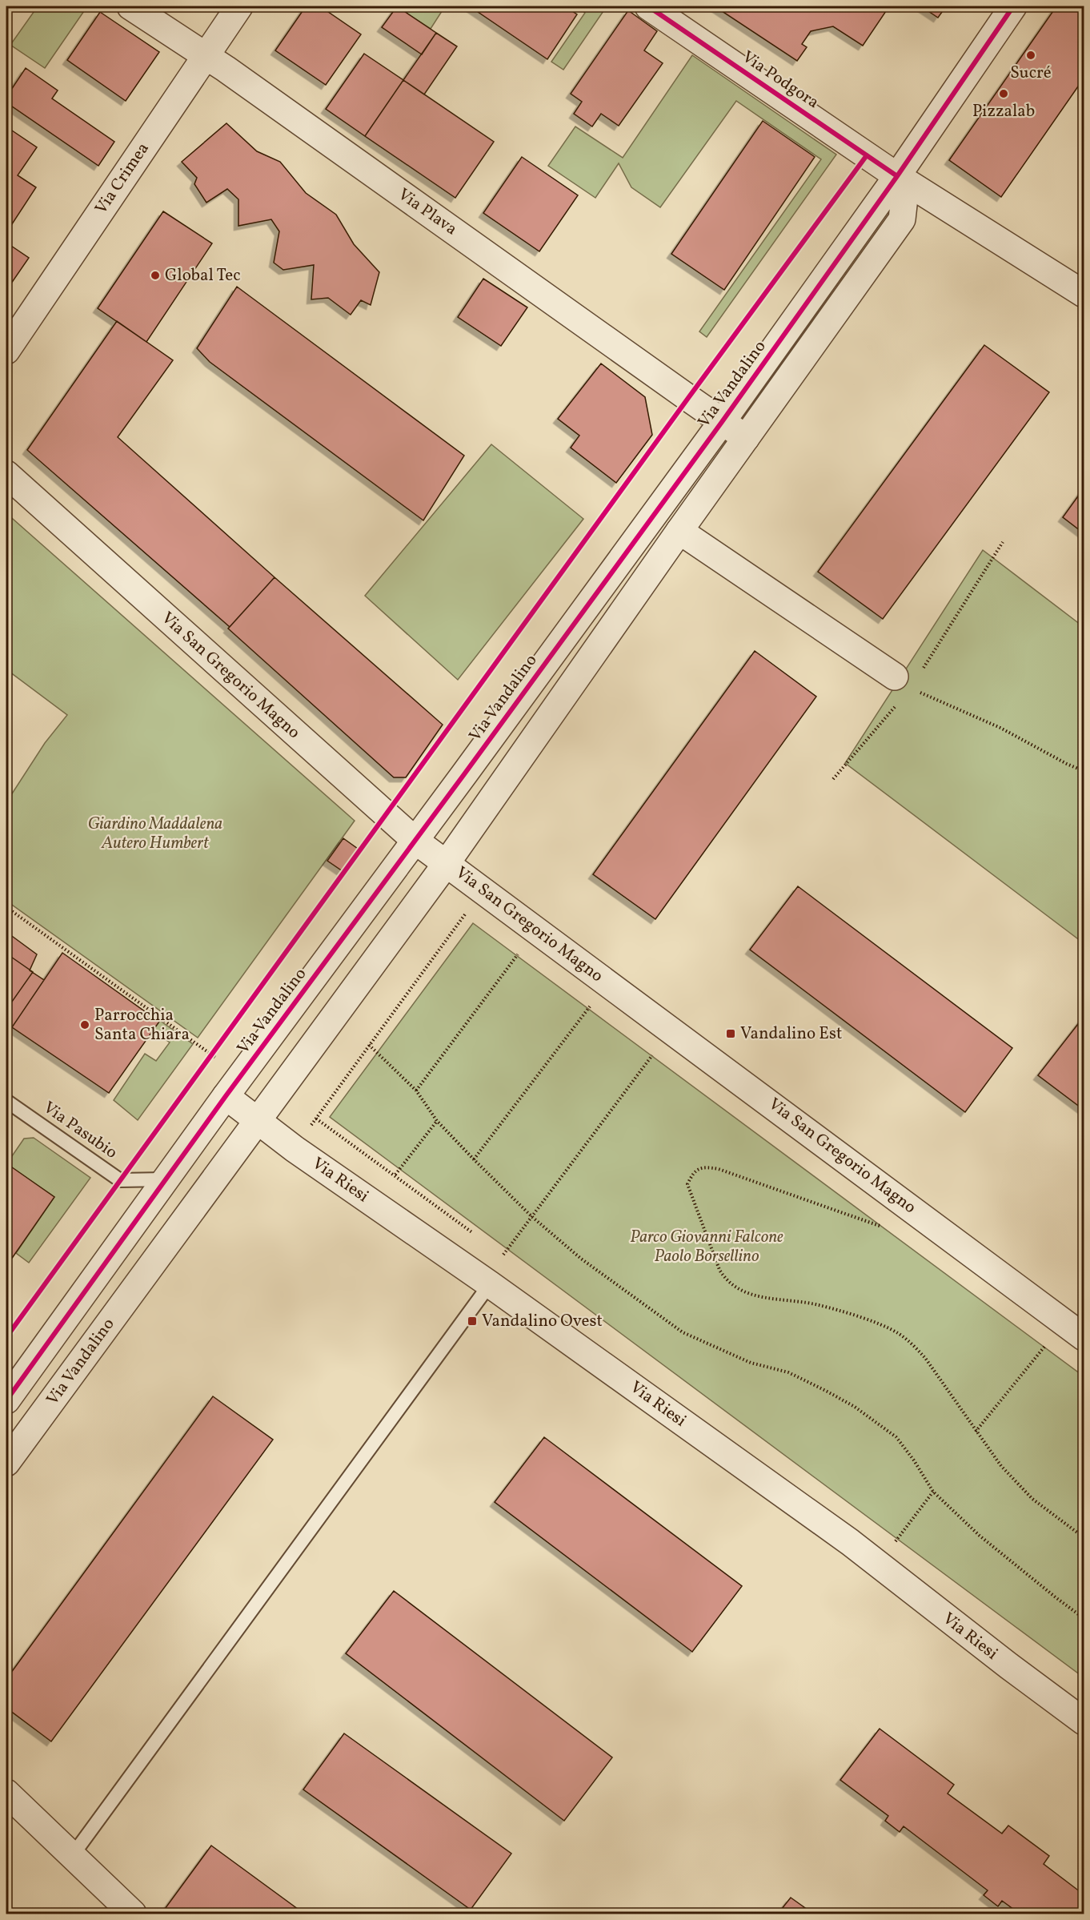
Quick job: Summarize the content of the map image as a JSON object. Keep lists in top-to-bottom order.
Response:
{
  "streets": {
    "street": [
      "Via Podgora",
      "Via Crimea",
      "Via Plava",
      "Via Vandalino",
      "Via San Gregorio Magno",
      "Via Riesi"
    ],
    "lane": ["Via Pasubio"]
  },
  "crossings": [
    ["Via Podgora", "Via Vandalino"],
    ["Via Crimea", "Via Plava"],
    ["Via Plava", "Via Vandalino"],
    ["Via Vandalino", "Via San Gregorio Magno"],
    ["Via Vandalino", "Via Pasubio"],
    ["Via Vandalino", "Via Riesi"]
  ],
  "parks": ["Giardino Maddalena Autero Humbert", "Parco Giovanni Falcone Paolo Borsellino"],
  "places": {
    "other": [
      "Sucré",
      "Pizzalab",
      "Global Tec",
      "Parrocchia Santa Chiara"
    ],
    "transit": ["Vandalino Est", "Vandalino Ovest"]
  }
}
